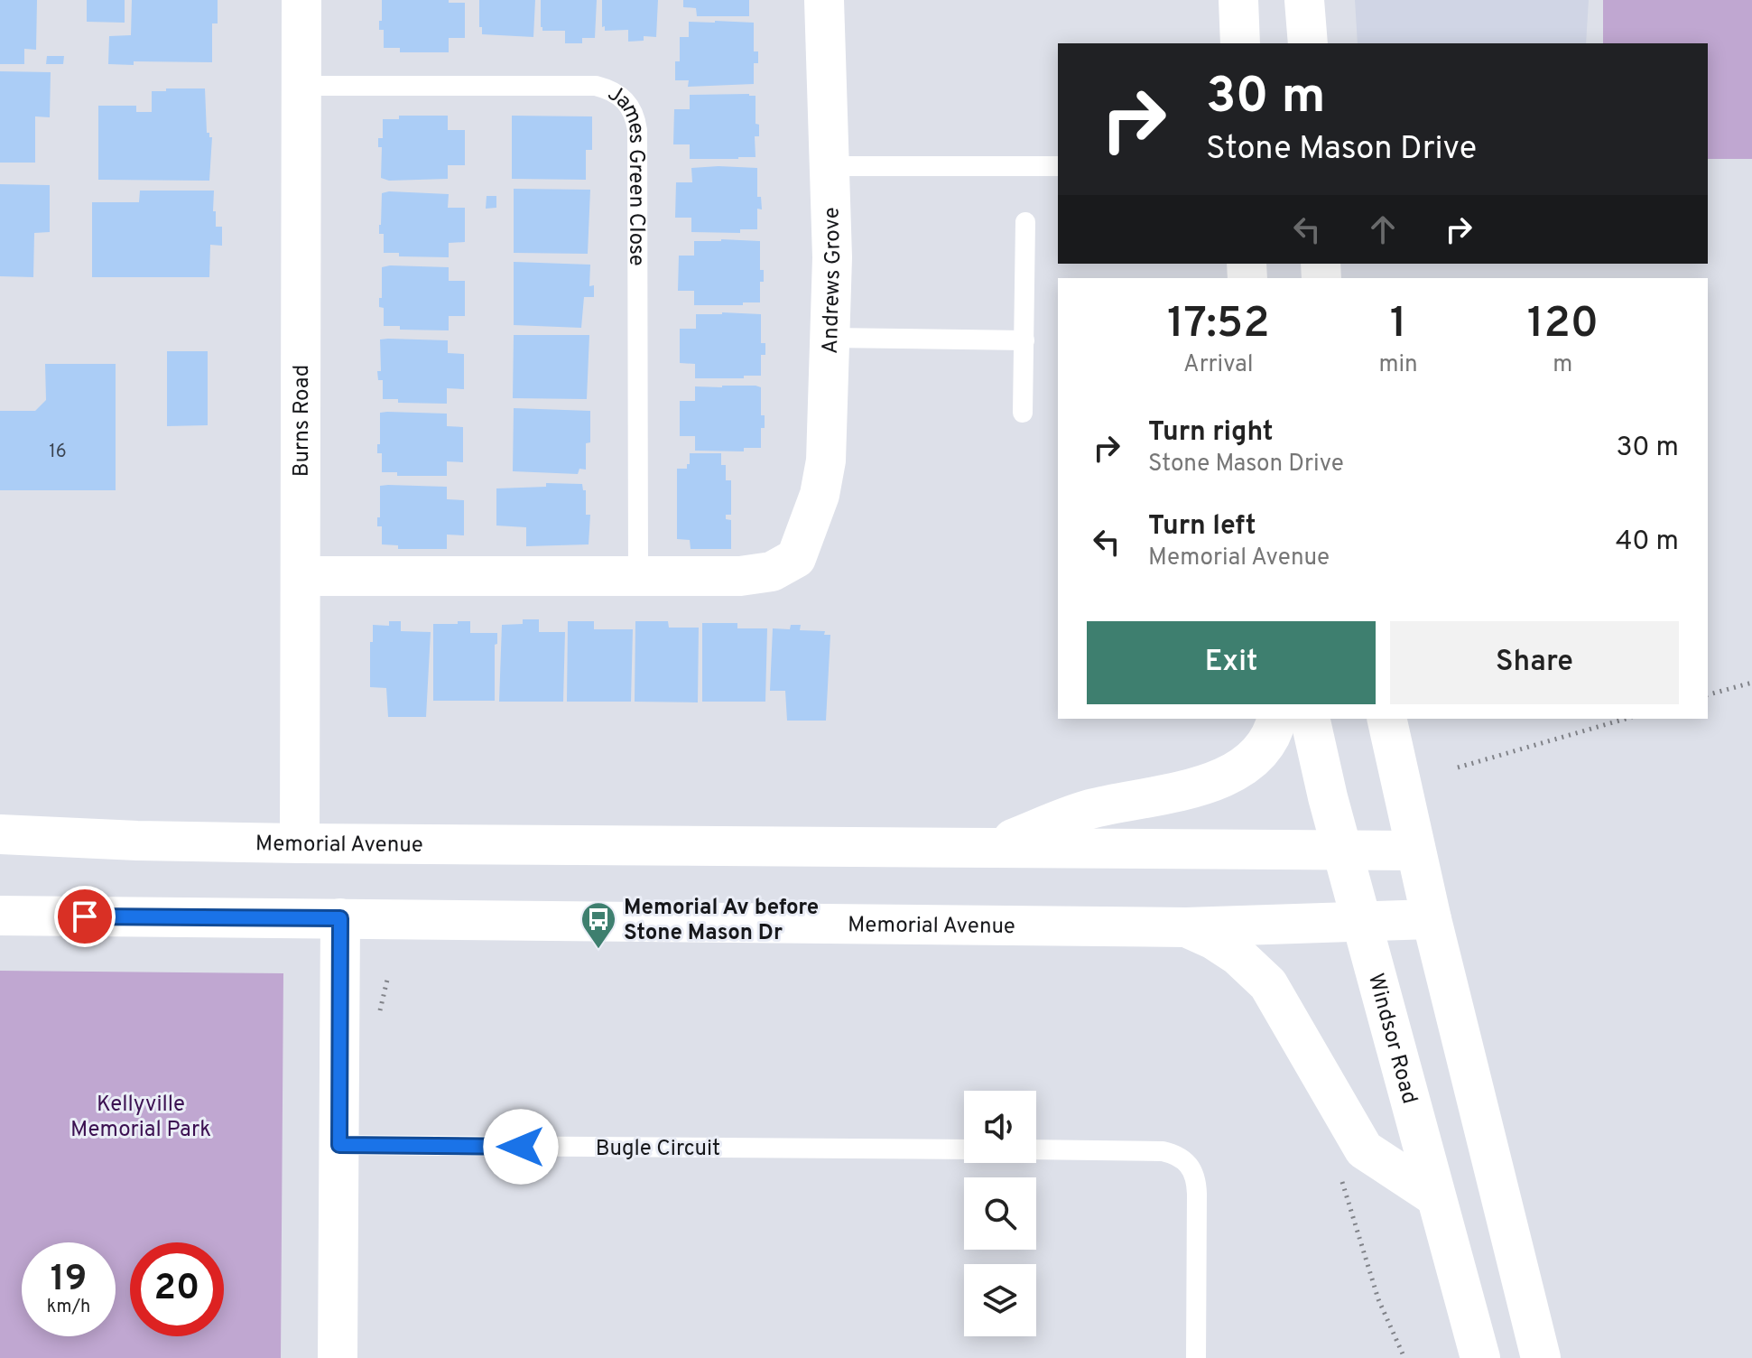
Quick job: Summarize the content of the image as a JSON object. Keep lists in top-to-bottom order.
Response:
{
  "streets": {
    "main road": [
      "Andrews Grove",
      "Burns Road",
      "Memorial Avenue",
      "Windsor Road"
    ],
    "lane": ["James Green Close", "Bugle Circuit"]
  },
  "crossings": [
    ["James Green Close", "Andrews Grove"],
    ["James Green Close", "Burns Road"],
    ["Burns Road", "Memorial Avenue"],
    ["Memorial Avenue", "Windsor Road"]
  ],
  "parks": ["Kellyville Memorial Park"],
  "places": {
    "bus stop": ["Memorial Av before Stone Mason Dr"]
  },
  "house_numbers": ["16"],
  "page": {
    "turn": ["30 m", "Stone Mason Drive"],
    "eta": [
      "17:52",
      "Arrival",
      "1",
      "min",
      "120",
      "m"
    ],
    "list": [
      {
        "name": "Turn right",
        "note": "Stone Mason Drive",
        "value": "30 m"
      },
      {
        "name": "Turn left",
        "note": "Memorial Avenue",
        "value": "40 m"
      }
    ],
    "buttons": ["Exit", "Share"],
    "speed": "19 km/h",
    "limit": "20"
  }
}
